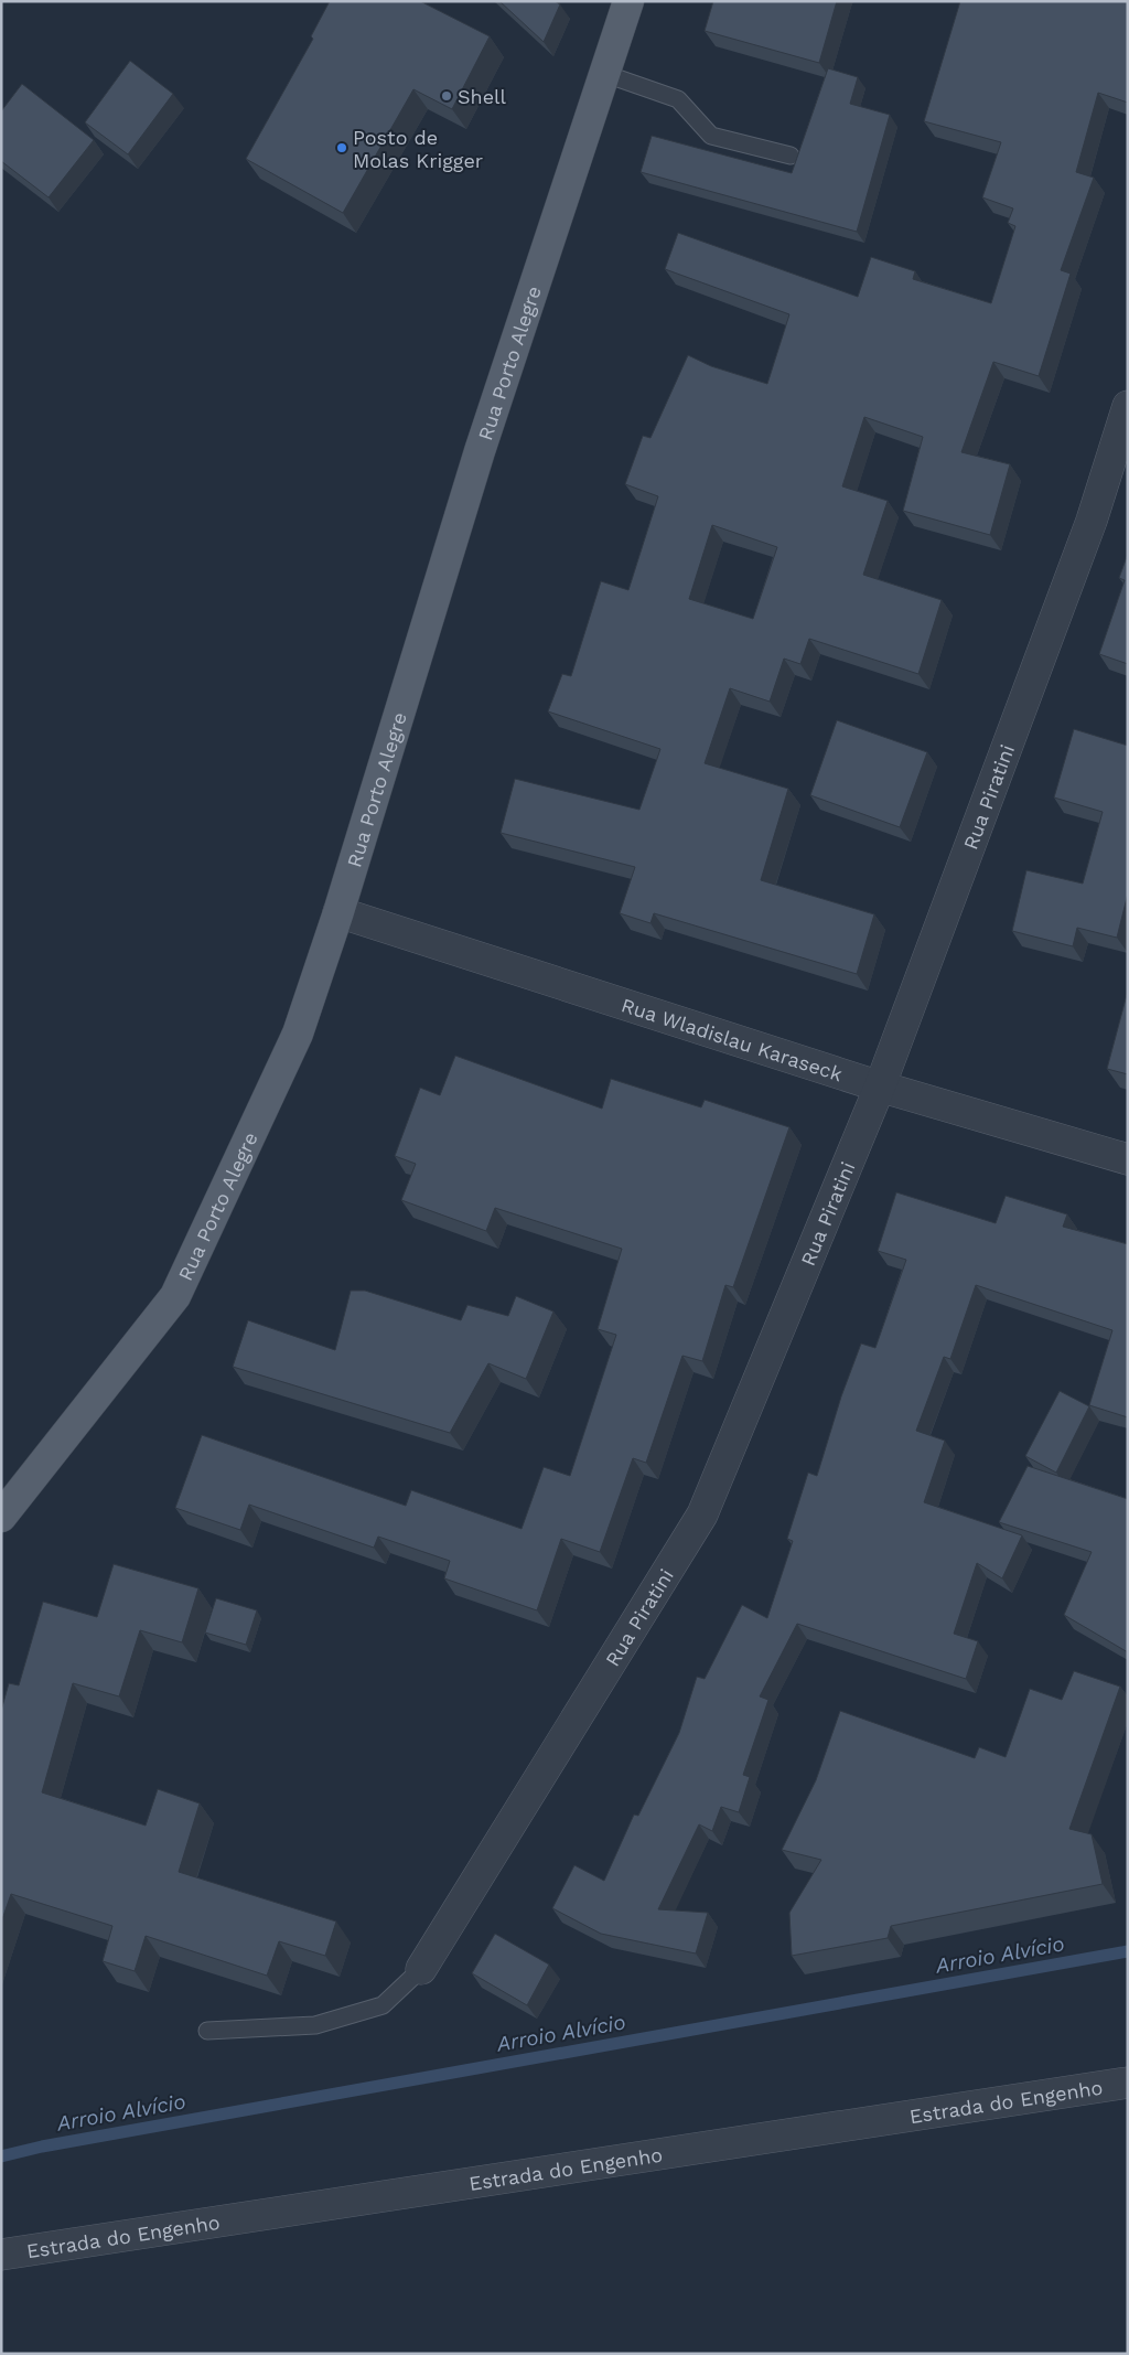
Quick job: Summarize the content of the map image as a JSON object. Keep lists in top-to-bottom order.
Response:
{
  "streets": {
    "main road": ["Rua Porto Alegre"],
    "street": ["Rua Piratini", "Rua Wladislau Karaseck", "Estrada do Engenho"]
  },
  "crossings": [
    ["Rua Porto Alegre", "Rua Wladislau Karaseck"],
    ["Rua Piratini", "Rua Wladislau Karaseck"]
  ],
  "water": ["Arroio Alvício"],
  "places": ["Shell", "Posto de Molas Krigger"]
}
